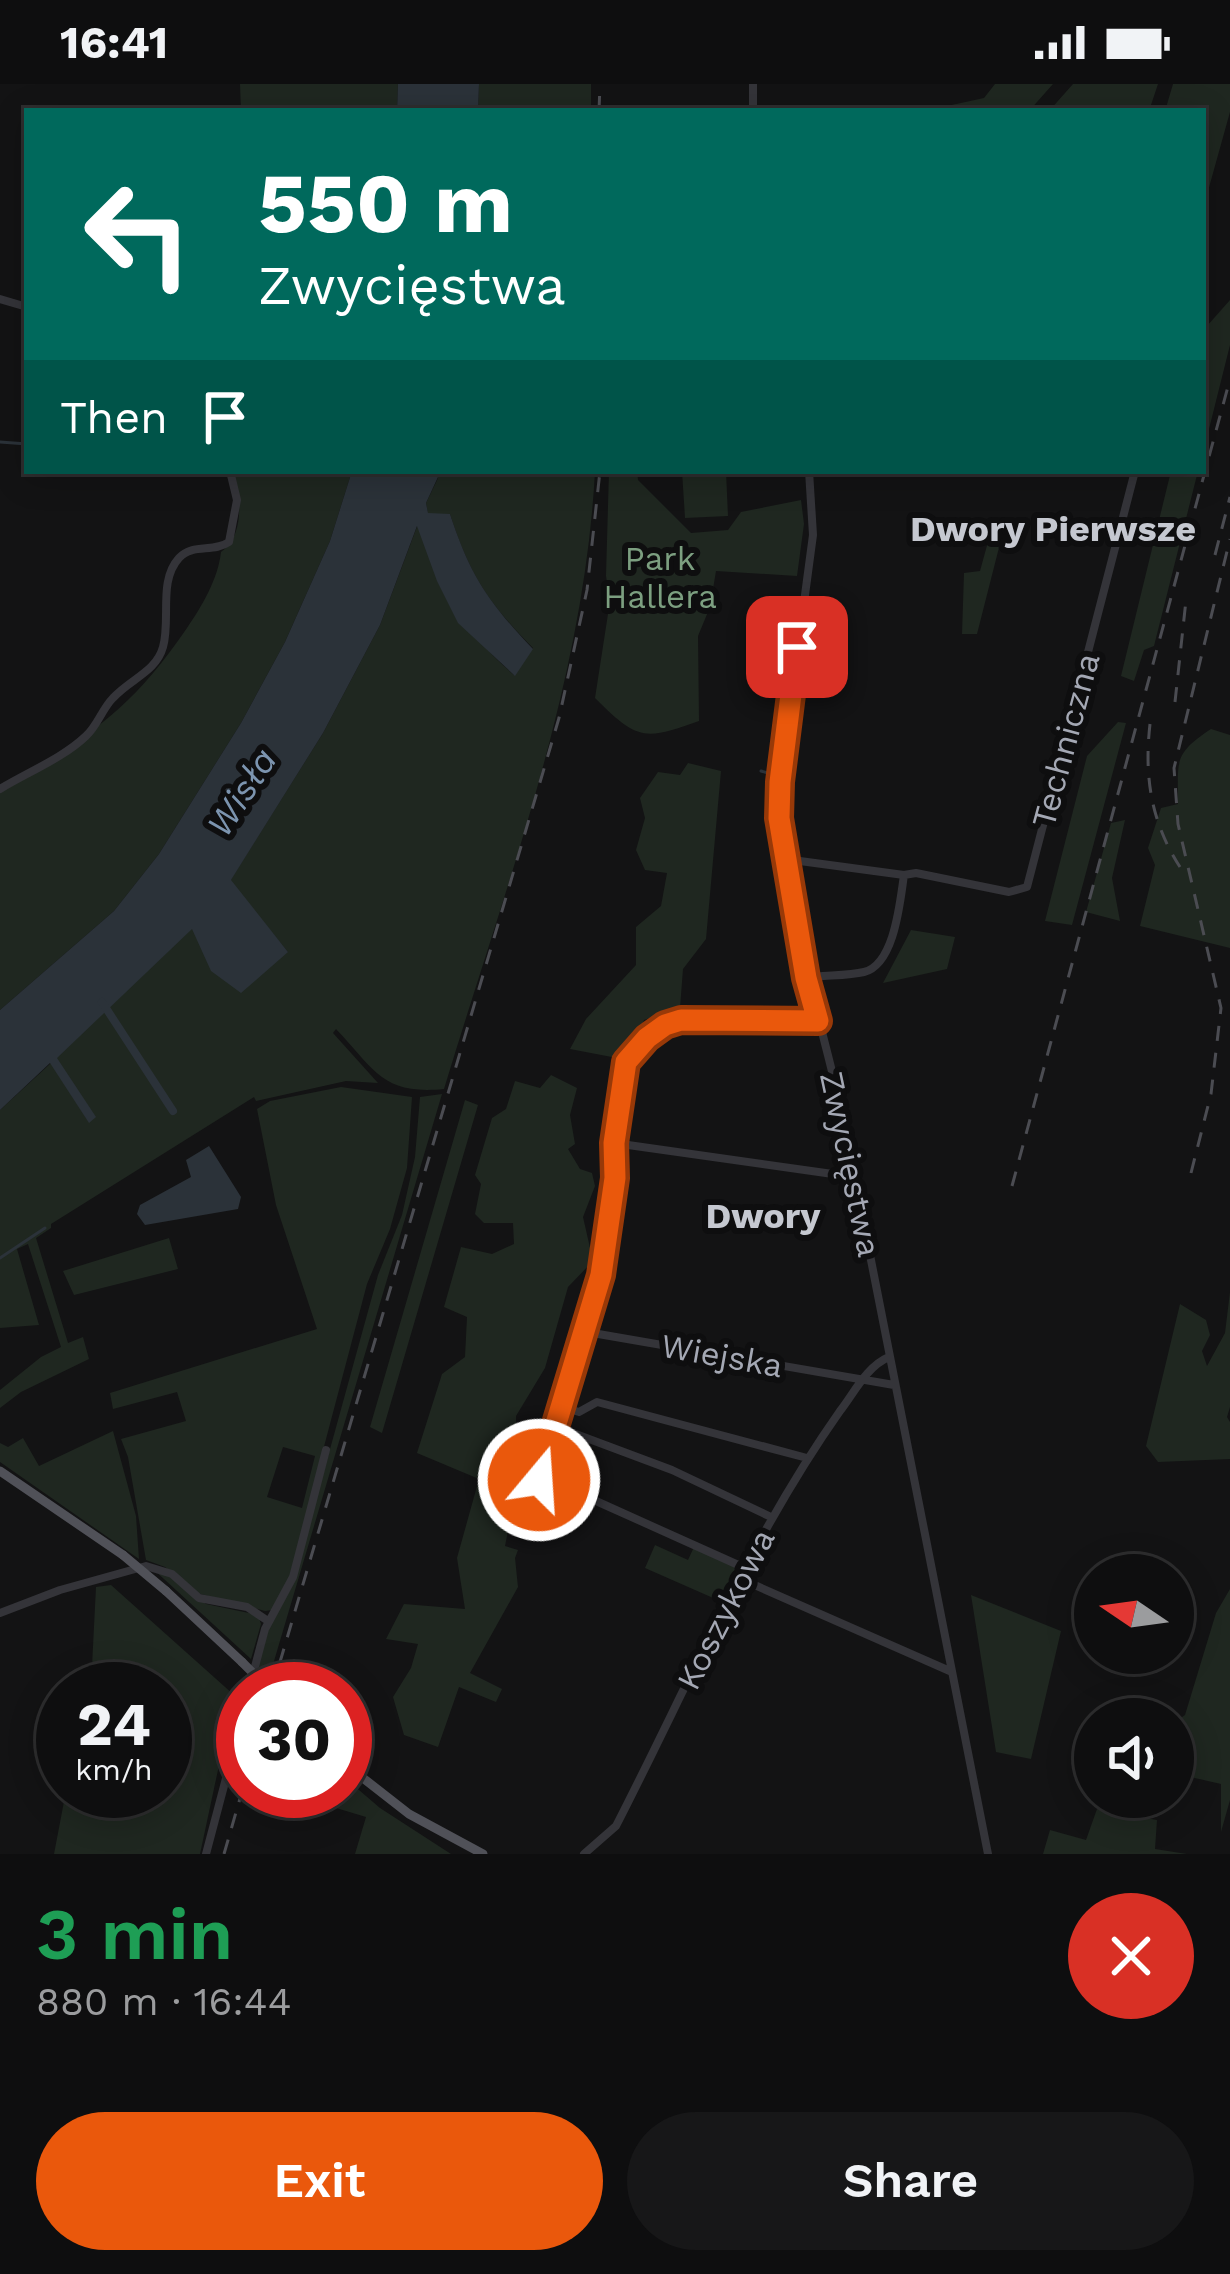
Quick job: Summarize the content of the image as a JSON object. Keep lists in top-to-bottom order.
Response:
{
  "streets": {
    "street": [
      "Techniczna",
      "Zwycięstwa",
      "Wiejska",
      "Koszykowa"
    ]
  },
  "crossings": [
    ["Techniczna", "Zwycięstwa"],
    ["Zwycięstwa", "Koszykowa"],
    ["Wiejska", "Koszykowa"]
  ],
  "districts": ["Dwory Pierwsze", "Dwory"],
  "water": ["Wisła"],
  "parks": ["Park Hallera"],
  "north": "left",
  "page": {
    "status": "16:41",
    "turn": ["550 m", "Zwycięstwa"],
    "then": "Then",
    "speed": "24 km/h",
    "limit": "30",
    "heading": ["3 min", "880 m · 16:44"],
    "buttons": ["Exit", "Share"]
  }
}
